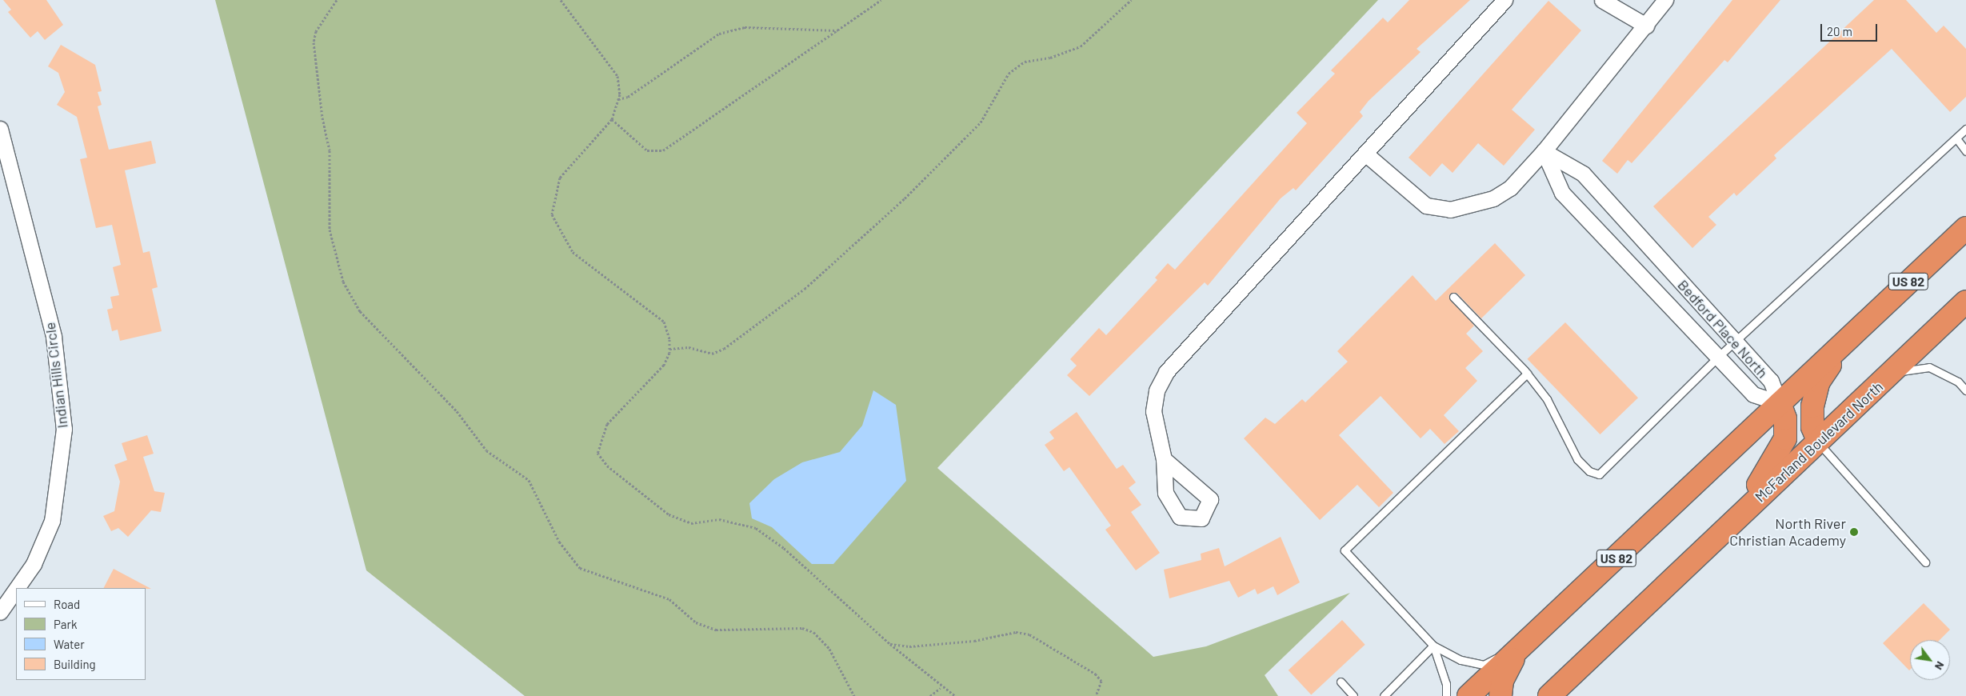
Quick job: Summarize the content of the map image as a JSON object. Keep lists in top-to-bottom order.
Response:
{
  "streets": {
    "highway": ["US 82", "McFarland Boulevard North"],
    "street": ["Bedford Place North", "Indian Hills Circle"]
  },
  "crossings": [
    ["US 82", "Bedford Place North"]
  ],
  "places": ["North River Christian Academy"],
  "legend": [
    "Road",
    "Park",
    "Water",
    "Building"
  ],
  "scale_bar": "20 m",
  "north": "bottom right"
}
